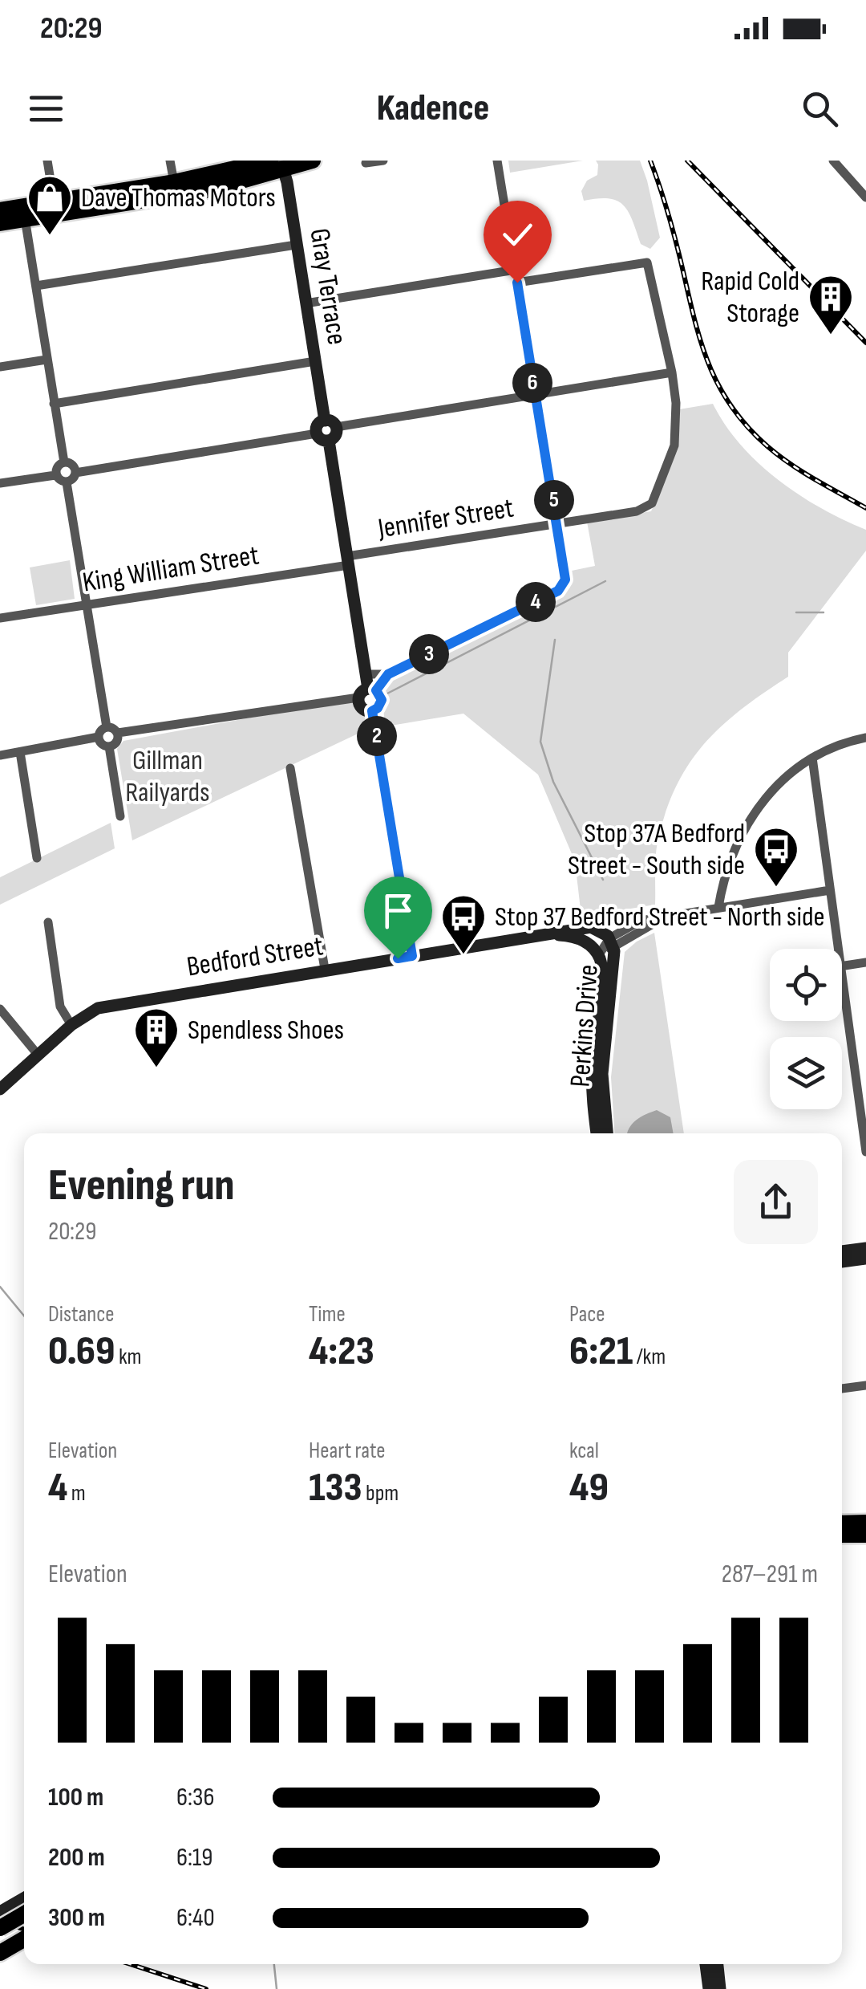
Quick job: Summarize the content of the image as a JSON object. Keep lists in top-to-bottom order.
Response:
{
  "streets": {
    "street": [
      "Gray Terrace",
      "Jennifer Street",
      "King William Street",
      "Bedford Street",
      "Perkins Drive"
    ]
  },
  "crossings": [
    ["Jennifer Street", "King William Street"],
    ["Bedford Street", "Perkins Drive"]
  ],
  "parks": ["Gillman Railyards"],
  "places": {
    "shop": ["Dave Thomas Motors"],
    "building": ["Rapid Cold Storage", "Spendless Shoes"],
    "bus stop": ["Stop 37A Bedford Street - South side", "Stop 37 Bedford Street - North side"]
  },
  "page": {
    "status": "20:29",
    "header": "Kadence",
    "pins": [
      "6",
      "5",
      "4",
      "3",
      "2"
    ],
    "heading": ["Evening run", "20:29"],
    "stats": [
      ["Distance", "0.69 km"],
      ["Time", "4:23"],
      ["Pace", "6:21 /km"],
      ["Elevation", "4 m"],
      ["Heart rate", "133 bpm"],
      ["kcal", "49"]
    ],
    "chart": ["Elevation", "287–291 m"],
    "list": [
      {
        "name": "100 m",
        "note": "6:36"
      },
      {
        "name": "200 m",
        "note": "6:19"
      },
      {
        "name": "300 m",
        "note": "6:40"
      }
    ]
  }
}
